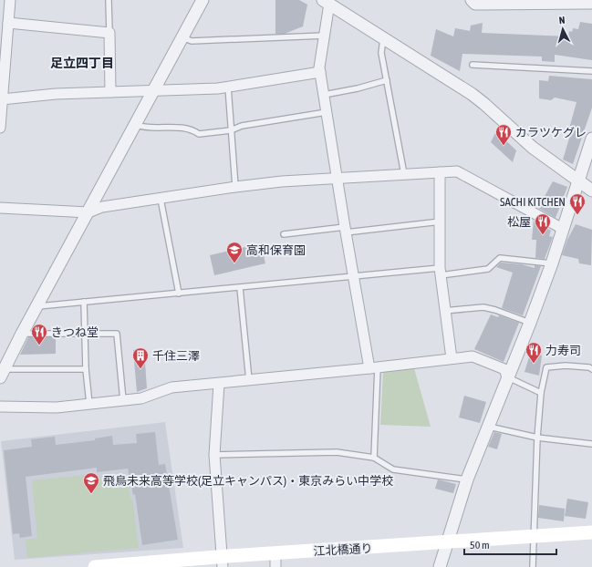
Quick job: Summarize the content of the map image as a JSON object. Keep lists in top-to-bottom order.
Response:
{
  "streets": {
    "main road": ["江北橋通り"]
  },
  "districts": ["足立四丁目"],
  "places": {
    "restaurant": [
      "カラツケグレ",
      "SACHI KITCHEN",
      "松屋",
      "きつね堂",
      "力寿司"
    ],
    "school or university": ["高和保育園", "飛鳥未来高等学校(足立キャンパス)・東京みらい中学校"],
    "building": ["千住三澤"]
  },
  "scale_bar": "50 m",
  "north": "top"
}
